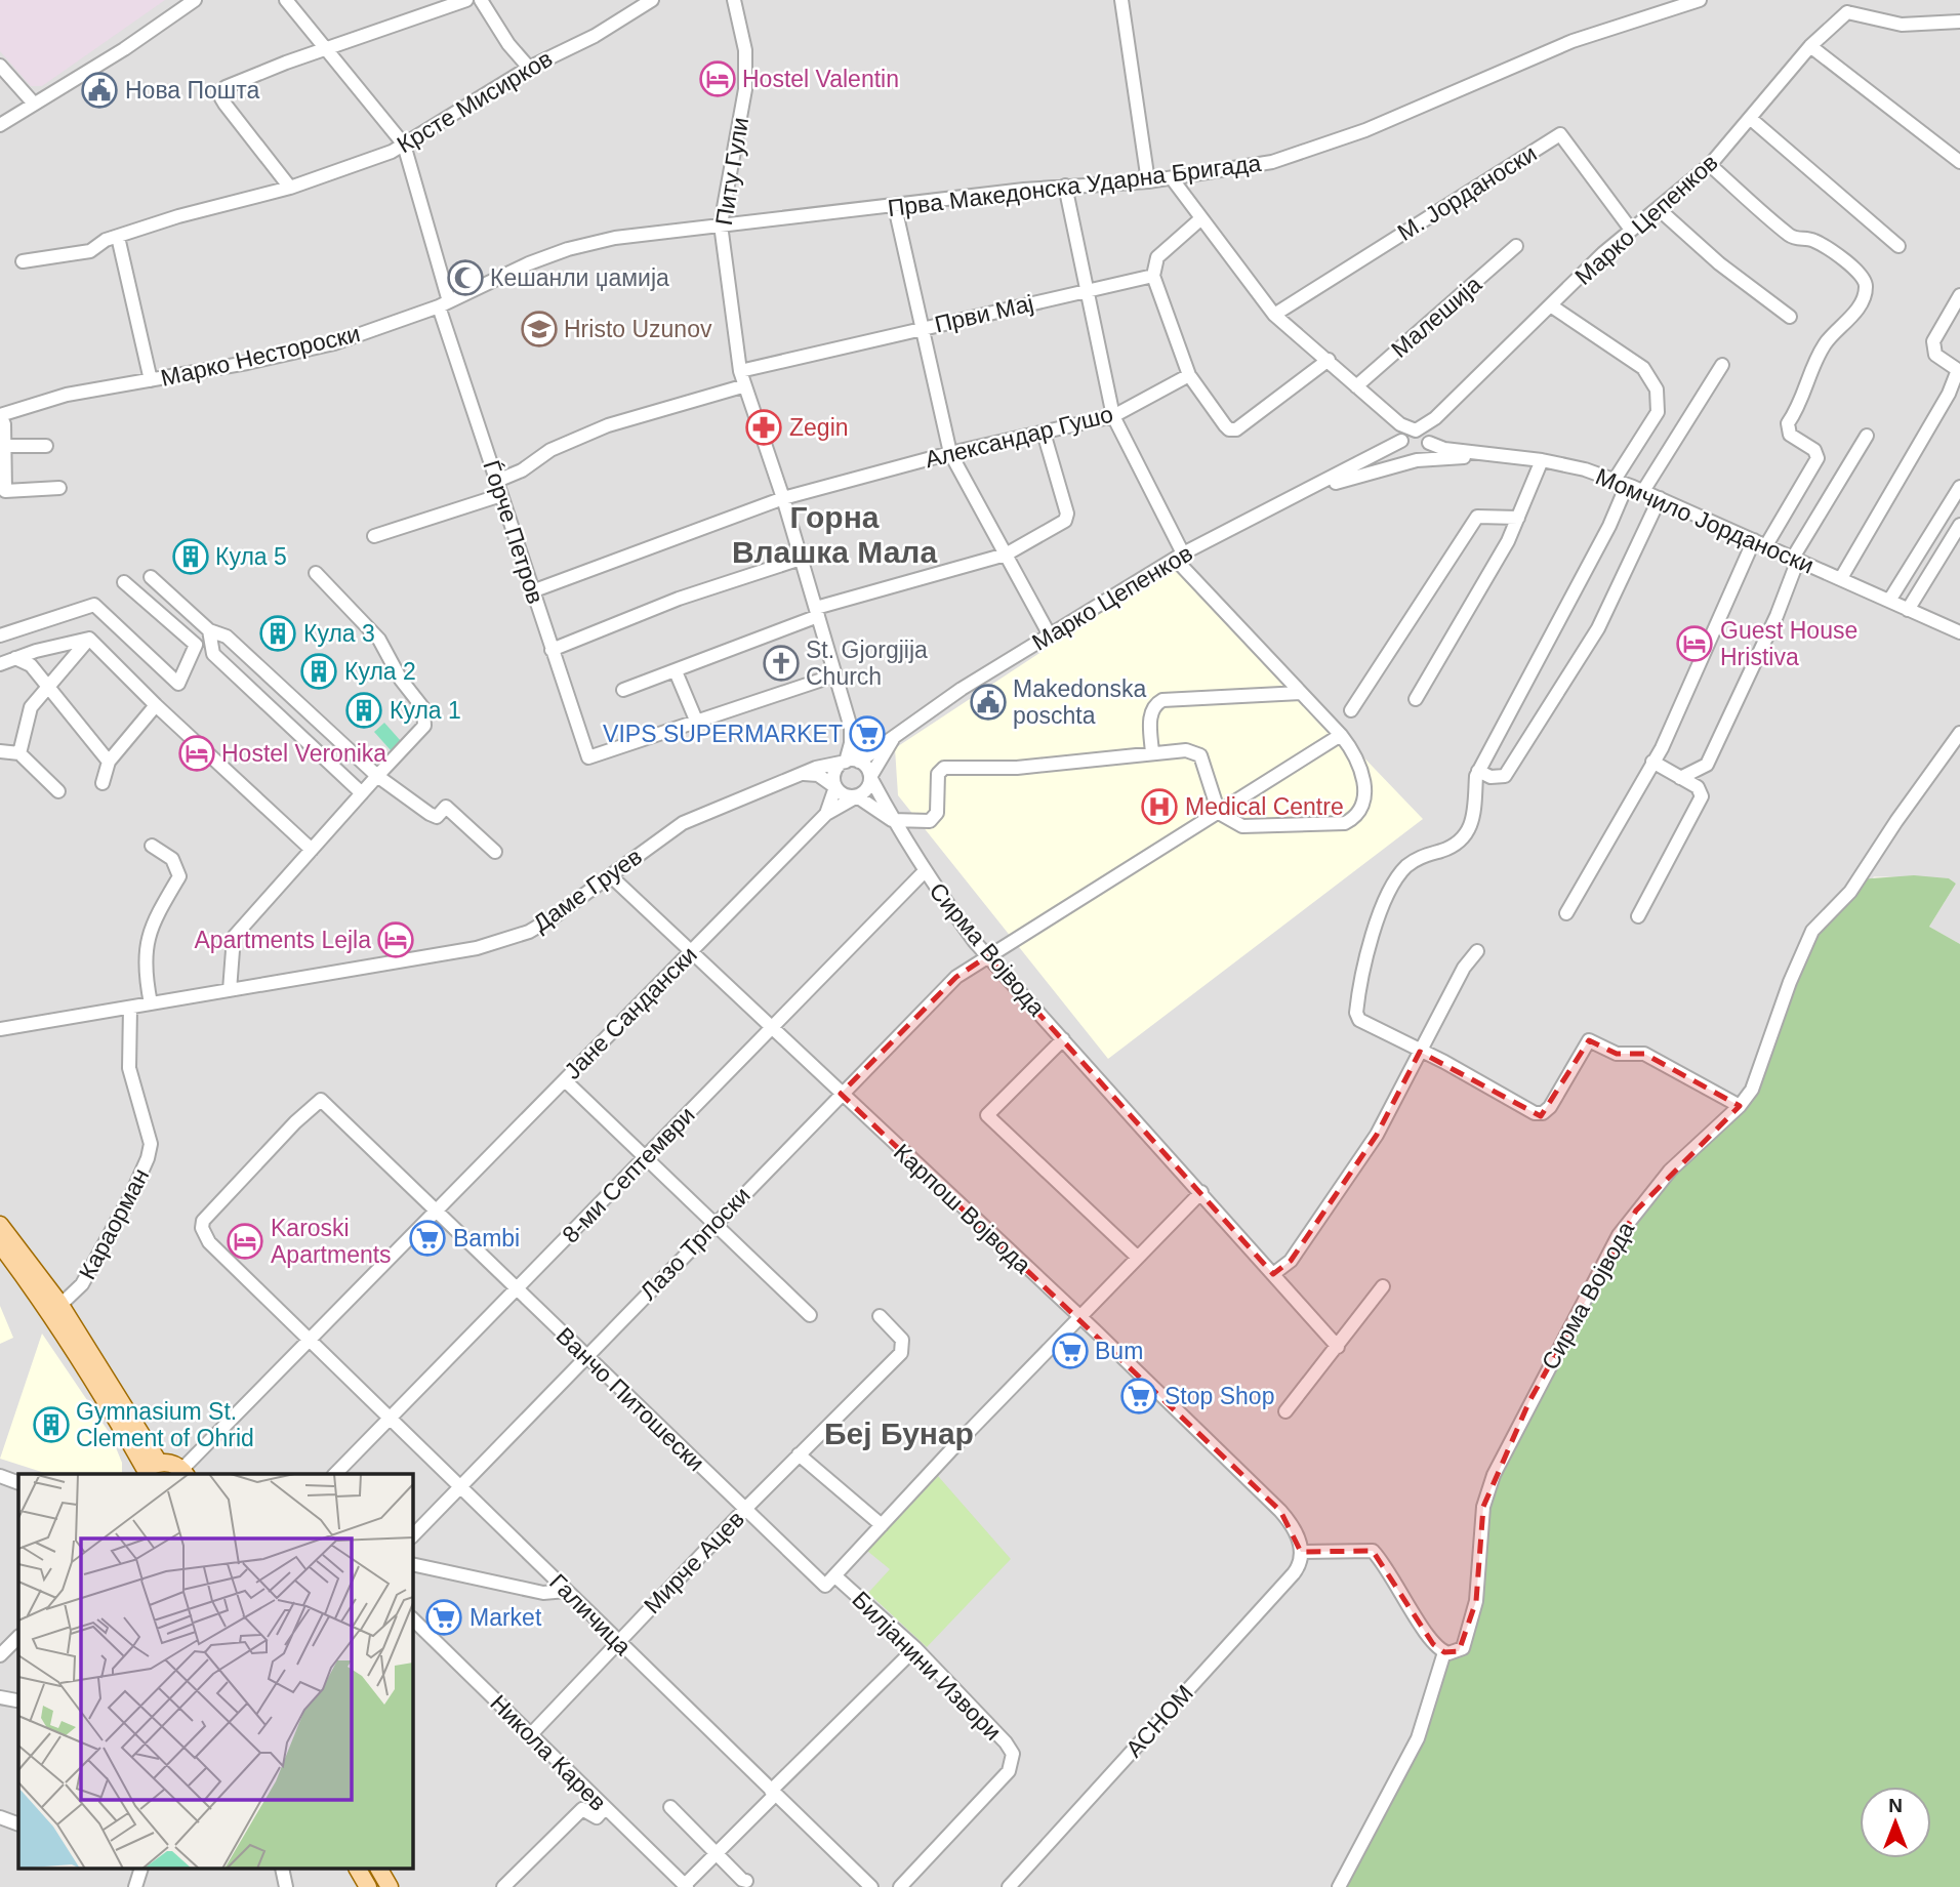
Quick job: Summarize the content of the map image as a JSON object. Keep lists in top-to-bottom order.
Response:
{
  "streets": {
    "street": [
      "Крсте Мисирков",
      "Питу Гули",
      "Прва Македонска Ударна Бригада",
      "М. Јорданоски",
      "Марко Цепенков",
      "Први Мај",
      "Малешија",
      "Марко Нестороски",
      "Александар Гушо",
      "Момчило Јорданоски",
      "Ѓорче Петров",
      "Даме Груев",
      "Сирма Војвода",
      "Јане Сандански",
      "8-ми Септември",
      "Карпош Војвода",
      "Караорман",
      "Лазо Трпоски",
      "Ванчо Питошески",
      "Мирче Ацев",
      "Галичица",
      "Билјанини Извори",
      "АСНОМ",
      "Никола Карев"
    ]
  },
  "crossings": [
    ["Крсте Мисирков", "Ѓорче Петров"],
    ["Питу Гули", "Прва Македонска Ударна Бригада"],
    ["Питу Гули", "Први Мај"],
    ["Питу Гули", "Марко Нестороски"],
    ["Питу Гули", "Александар Гушо"],
    ["Прва Македонска Ударна Бригада", "Марко Нестороски"],
    ["М. Јорданоски", "Марко Цепенков"],
    ["Марко Нестороски", "Ѓорче Петров"],
    ["Даме Груев", "Сирма Војвода"],
    ["Даме Груев", "Јане Сандански"],
    ["Даме Груев", "Карпош Војвода"],
    ["Даме Груев", "Караорман"],
    ["Сирма Војвода", "Јане Сандански"],
    ["Сирма Војвода", "8-ми Септември"],
    ["Сирма Војвода", "Лазо Трпоски"],
    ["Јане Сандански", "Карпош Војвода"],
    ["Јане Сандански", "Ванчо Питошески"],
    ["Јане Сандански", "Галичица"],
    ["8-ми Септември", "Карпош Војвода"],
    ["8-ми Септември", "Ванчо Питошески"],
    ["8-ми Септември", "Галичица"],
    ["Карпош Војвода", "Лазо Трпоски"],
    ["Карпош Војвода", "АСНОМ"],
    ["Лазо Трпоски", "Ванчо Питошески"],
    ["Лазо Трпоски", "Галичица"],
    ["Ванчо Питошески", "Мирче Ацев"],
    ["Ванчо Питошески", "Билјанини Извори"],
    ["Мирче Ацев", "Галичица"],
    ["Мирче Ацев", "Никола Карев"]
  ],
  "districts": ["Горна Влашка Мала", "Беј Бунар"],
  "places": {
    "hotel": [
      "Hostel Valentin",
      "Guest House Hristiva",
      "Hostel Veronika",
      "Apartments Lejla",
      "Karoski Apartments"
    ],
    "public building": ["Нова Пошта", "Makedonska poschta"],
    "mosque": ["Кешанли џамија"],
    "school or university": ["Hristo Uzunov"],
    "pharmacy": ["Zegin"],
    "building": [
      "Кула 5",
      "Кула 3",
      "Кула 2",
      "Кула 1",
      "Gymnasium St. Clement of Ohrid"
    ],
    "church": ["St. Gjorgjija Church"],
    "supermarket": [
      "VIPS SUPERMARKET",
      "Bambi",
      "Bum",
      "Stop Shop",
      "Market"
    ],
    "hospital": ["Medical Centre"]
  },
  "north": "top"
}
